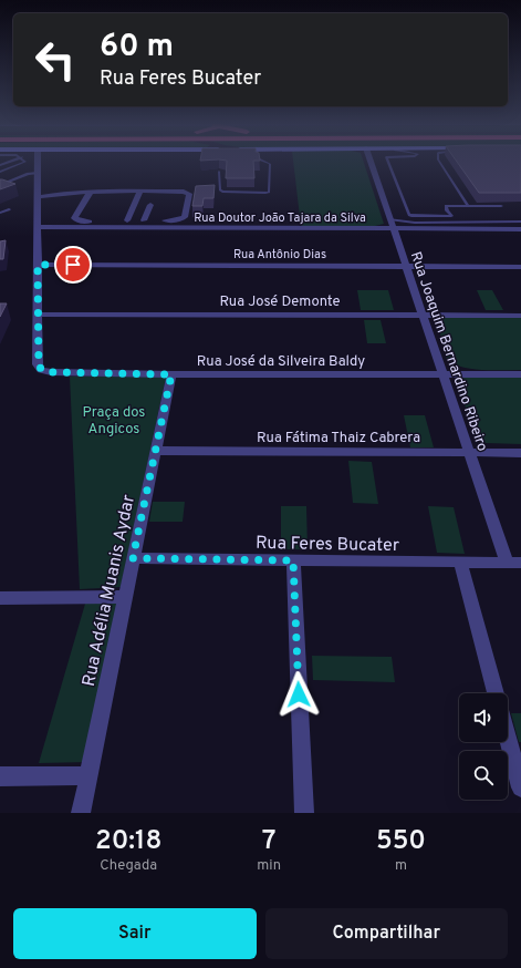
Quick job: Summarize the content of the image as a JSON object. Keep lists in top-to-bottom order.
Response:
{
  "streets": {
    "street": [
      "Rua Doutor João Tajara da Silva",
      "Rua Antônio Dias",
      "Rua José Demonte",
      "Rua Joaquim Bernardino Ribeiro",
      "Rua José da Silveira Baldy",
      "Rua Fátima Thaiz Cabrera",
      "Rua Feres Bucater",
      "Rua Adélia Muanis Aydar"
    ]
  },
  "crossings": [
    ["Rua Doutor João Tajara da Silva", "Rua Joaquim Bernardino Ribeiro"],
    ["Rua Antônio Dias", "Rua Joaquim Bernardino Ribeiro"],
    ["Rua José Demonte", "Rua Joaquim Bernardino Ribeiro"],
    ["Rua José Demonte", "Rua José da Silveira Baldy"],
    ["Rua Joaquim Bernardino Ribeiro", "Rua José da Silveira Baldy"],
    ["Rua Joaquim Bernardino Ribeiro", "Rua Fátima Thaiz Cabrera"],
    ["Rua Joaquim Bernardino Ribeiro", "Rua Feres Bucater"],
    ["Rua José da Silveira Baldy", "Rua Adélia Muanis Aydar"],
    ["Rua Fátima Thaiz Cabrera", "Rua Adélia Muanis Aydar"],
    ["Rua Feres Bucater", "Rua Adélia Muanis Aydar"]
  ],
  "parks": ["Praça dos Angicos"],
  "page": {
    "turn": ["60 m", "Rua Feres Bucater"],
    "eta": [
      "20:18",
      "Chegada",
      "7",
      "min",
      "550",
      "m"
    ],
    "buttons": ["Sair", "Compartilhar"]
  }
}
